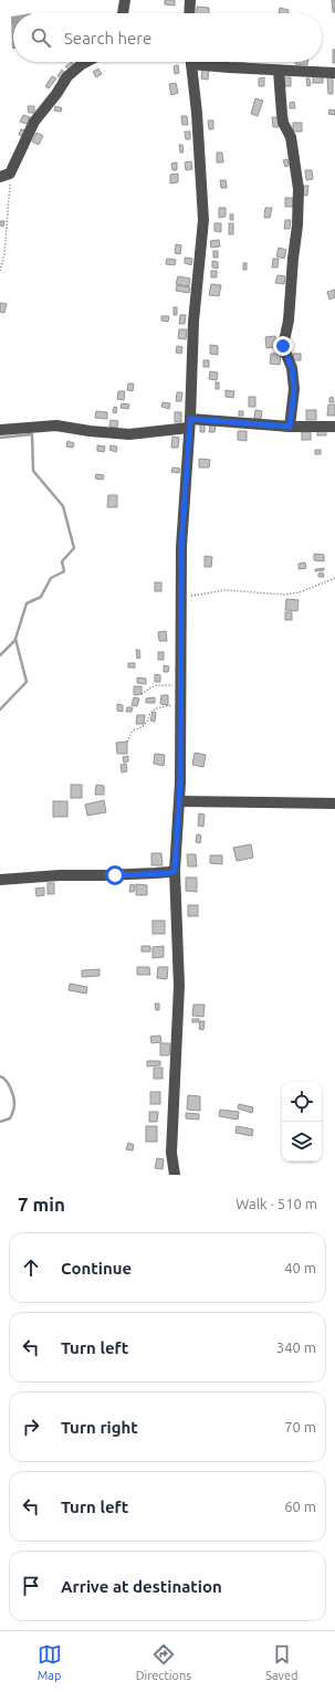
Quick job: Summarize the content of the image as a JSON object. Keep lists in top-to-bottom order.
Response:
{
  "page": {
    "search": "Search here",
    "heading": ["7 min", "Walk · 510 m"],
    "list": [
      ["Continue", "40 m"],
      ["Turn left", "340 m"],
      ["Turn right", "70 m"],
      ["Turn left", "60 m"],
      "Arrive at destination"
    ],
    "nav": ["Map", "Directions", "Saved"]
  }
}
